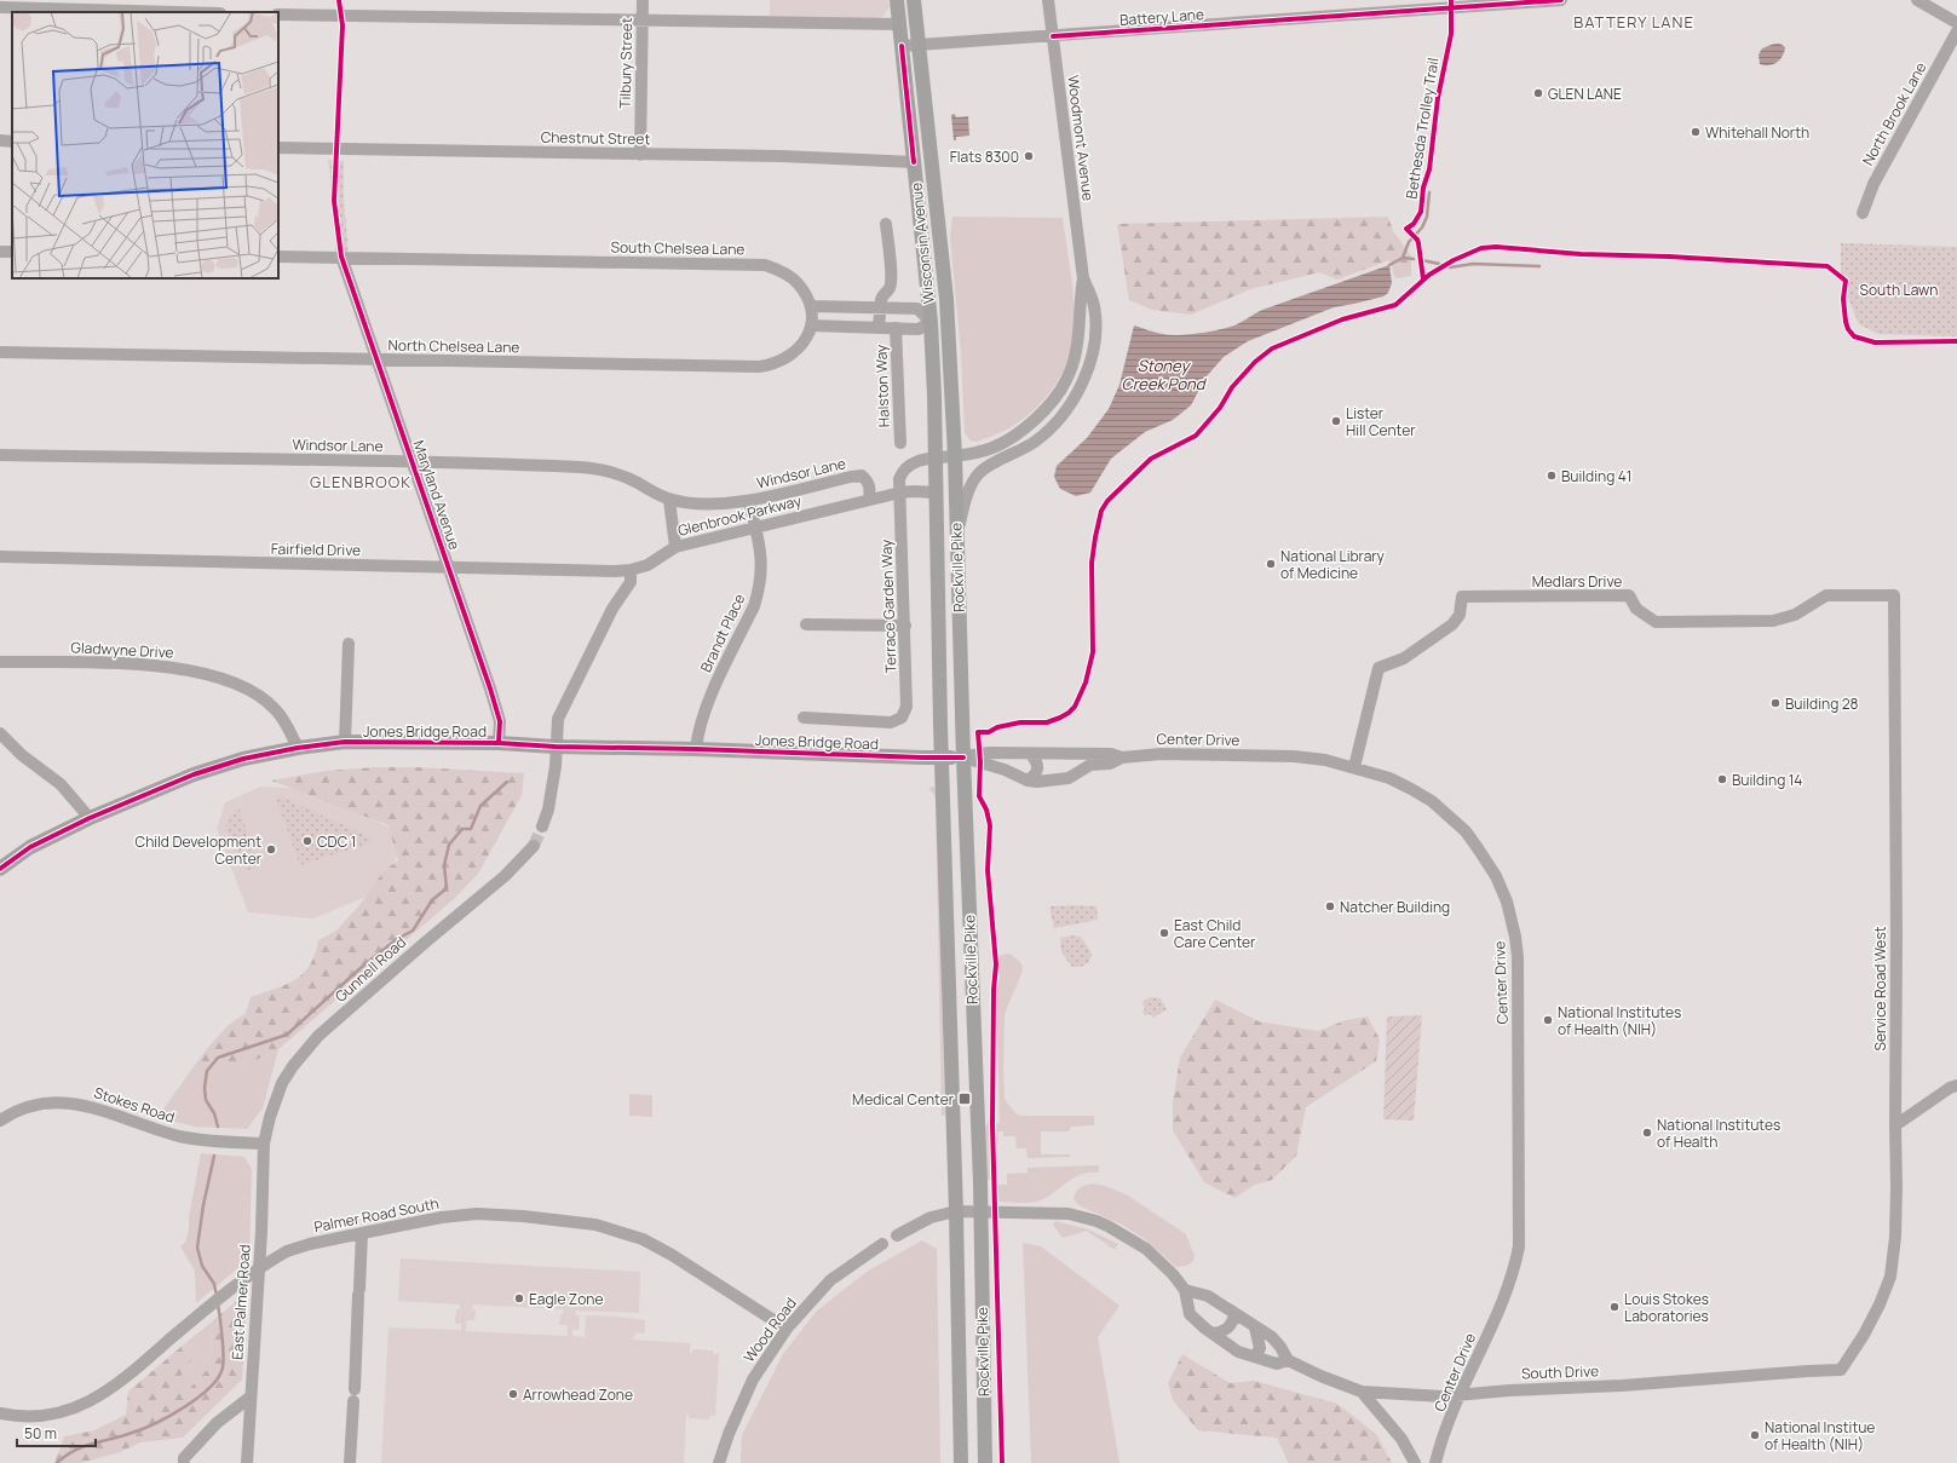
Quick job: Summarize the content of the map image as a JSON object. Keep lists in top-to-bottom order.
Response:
{
  "streets": {
    "main road": ["Wisconsin Avenue", "Rockville Pike", "Jones Bridge Road"],
    "street": [
      "Battery Lane",
      "Tilbury Street",
      "North Brook Lane",
      "Chestnut Street",
      "Woodmont Avenue",
      "South Chelsea Lane",
      "North Chelsea Lane",
      "Halston Way",
      "Windsor Lane",
      "Maryland Avenue",
      "Glenbrook Parkway",
      "Fairfield Drive",
      "Medlars Drive",
      "Terrace Garden Way",
      "Brandt Place",
      "Gladwyne Drive",
      "Center Drive",
      "Gunnell Road",
      "Service Road West",
      "Stokes Road",
      "Palmer Road South",
      "East Palmer Road",
      "Wood Road",
      "South Drive"
    ],
    "cycle path": ["Bethesda Trolley Trail"]
  },
  "crossings": [
    ["Battery Lane", "Woodmont Avenue"],
    ["Battery Lane", "Wisconsin Avenue"],
    ["Tilbury Street", "Chestnut Street"],
    ["Chestnut Street", "Wisconsin Avenue"],
    ["Woodmont Avenue", "Wisconsin Avenue"],
    ["Woodmont Avenue", "Rockville Pike"],
    ["Wisconsin Avenue", "Rockville Pike"],
    ["South Chelsea Lane", "North Chelsea Lane"],
    ["South Chelsea Lane", "Maryland Avenue"],
    ["North Chelsea Lane", "Maryland Avenue"],
    ["Windsor Lane", "Maryland Avenue"],
    ["Windsor Lane", "Glenbrook Parkway"],
    ["Windsor Lane", "Brandt Place"],
    ["Maryland Avenue", "Fairfield Drive"],
    ["Maryland Avenue", "Jones Bridge Road"],
    ["Glenbrook Parkway", "Fairfield Drive"],
    ["Glenbrook Parkway", "Rockville Pike"],
    ["Glenbrook Parkway", "Terrace Garden Way"],
    ["Glenbrook Parkway", "Brandt Place"],
    ["Rockville Pike", "Jones Bridge Road"],
    ["Rockville Pike", "Center Drive"],
    ["Rockville Pike", "South Drive"],
    ["Medlars Drive", "Center Drive"],
    ["Medlars Drive", "Service Road West"],
    ["Brandt Place", "Jones Bridge Road"],
    ["Gladwyne Drive", "Jones Bridge Road"],
    ["Jones Bridge Road", "Center Drive"],
    ["Center Drive", "South Drive"],
    ["Gunnell Road", "Stokes Road"],
    ["Gunnell Road", "East Palmer Road"],
    ["Service Road West", "South Drive"],
    ["Stokes Road", "East Palmer Road"],
    ["Palmer Road South", "Wood Road"]
  ],
  "districts": ["BATTERY LANE", "GLENBROOK"],
  "water": ["Stoney Creek Pond"],
  "parks": ["South Lawn"],
  "places": {
    "other": [
      "GLEN LANE",
      "Whitehall North",
      "Flats 8300",
      "Lister Hill Center",
      "Building 41",
      "National Library of Medicine",
      "Building 28",
      "Building 14",
      "CDC 1",
      "Child Development Center",
      "Natcher Building",
      "East Child Care Center",
      "National Institutes of Health (NIH)",
      "National Institutes of Health",
      "Eagle Zone",
      "Louis Stokes Laboratories",
      "Arrowhead Zone",
      "National Institue of Health (NIH)"
    ],
    "transit": ["Medical Center"]
  },
  "scale_bar": "50 m"
}
